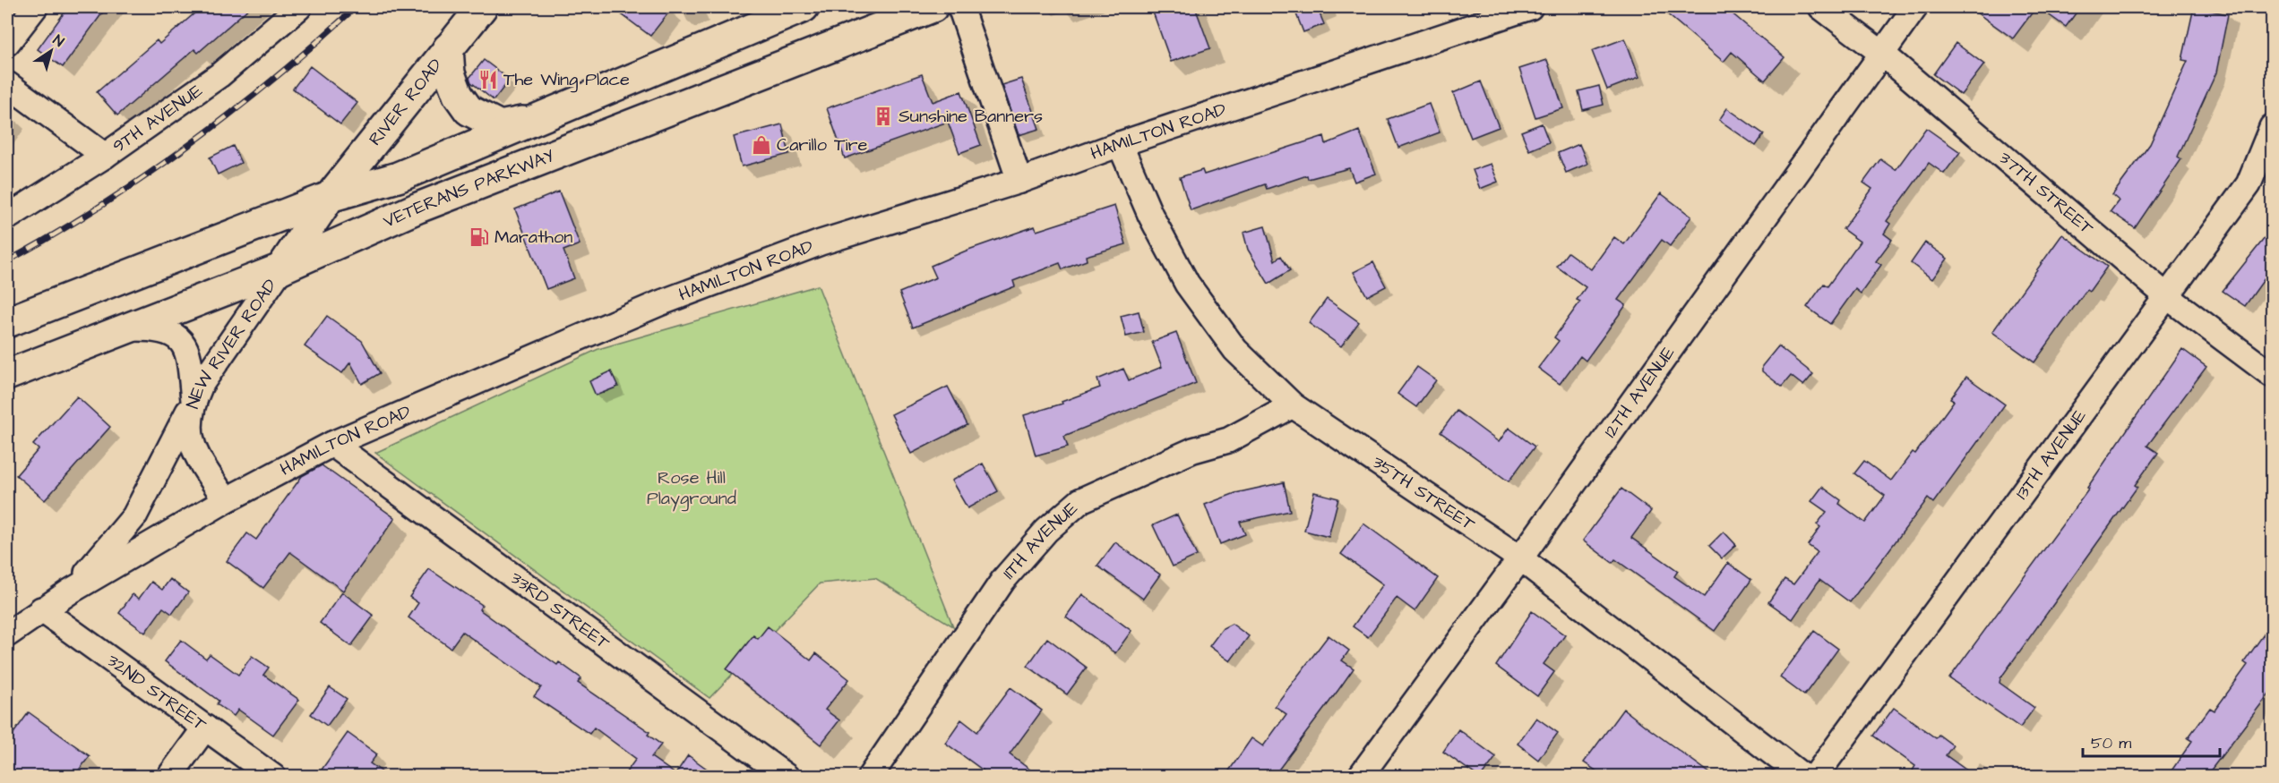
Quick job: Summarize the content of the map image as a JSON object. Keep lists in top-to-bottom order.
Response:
{
  "streets": {
    "main road": ["RIVER ROAD", "VETERANS PARKWAY", "NEW RIVER ROAD"],
    "street": [
      "9TH AVENUE",
      "HAMILTON ROAD",
      "37TH STREET",
      "12TH AVENUE",
      "13TH AVENUE",
      "35TH STREET",
      "11TH AVENUE",
      "33RD STREET",
      "32ND STREET"
    ]
  },
  "crossings": [
    ["RIVER ROAD", "NEW RIVER ROAD"],
    ["HAMILTON ROAD", "NEW RIVER ROAD"],
    ["HAMILTON ROAD", "35TH STREET"],
    ["HAMILTON ROAD", "33RD STREET"],
    ["HAMILTON ROAD", "32ND STREET"],
    ["VETERANS PARKWAY", "NEW RIVER ROAD"],
    ["37TH STREET", "12TH AVENUE"],
    ["37TH STREET", "13TH AVENUE"],
    ["12TH AVENUE", "35TH STREET"],
    ["35TH STREET", "11TH AVENUE"]
  ],
  "parks": ["Rose Hill Playground"],
  "places": {
    "restaurant": ["The Wing Place"],
    "building": ["Sunshine Banners"],
    "shop": ["Carillo Tire"],
    "fuel station": ["Marathon"]
  },
  "scale_bar": "50 m",
  "north": "top right"
}
